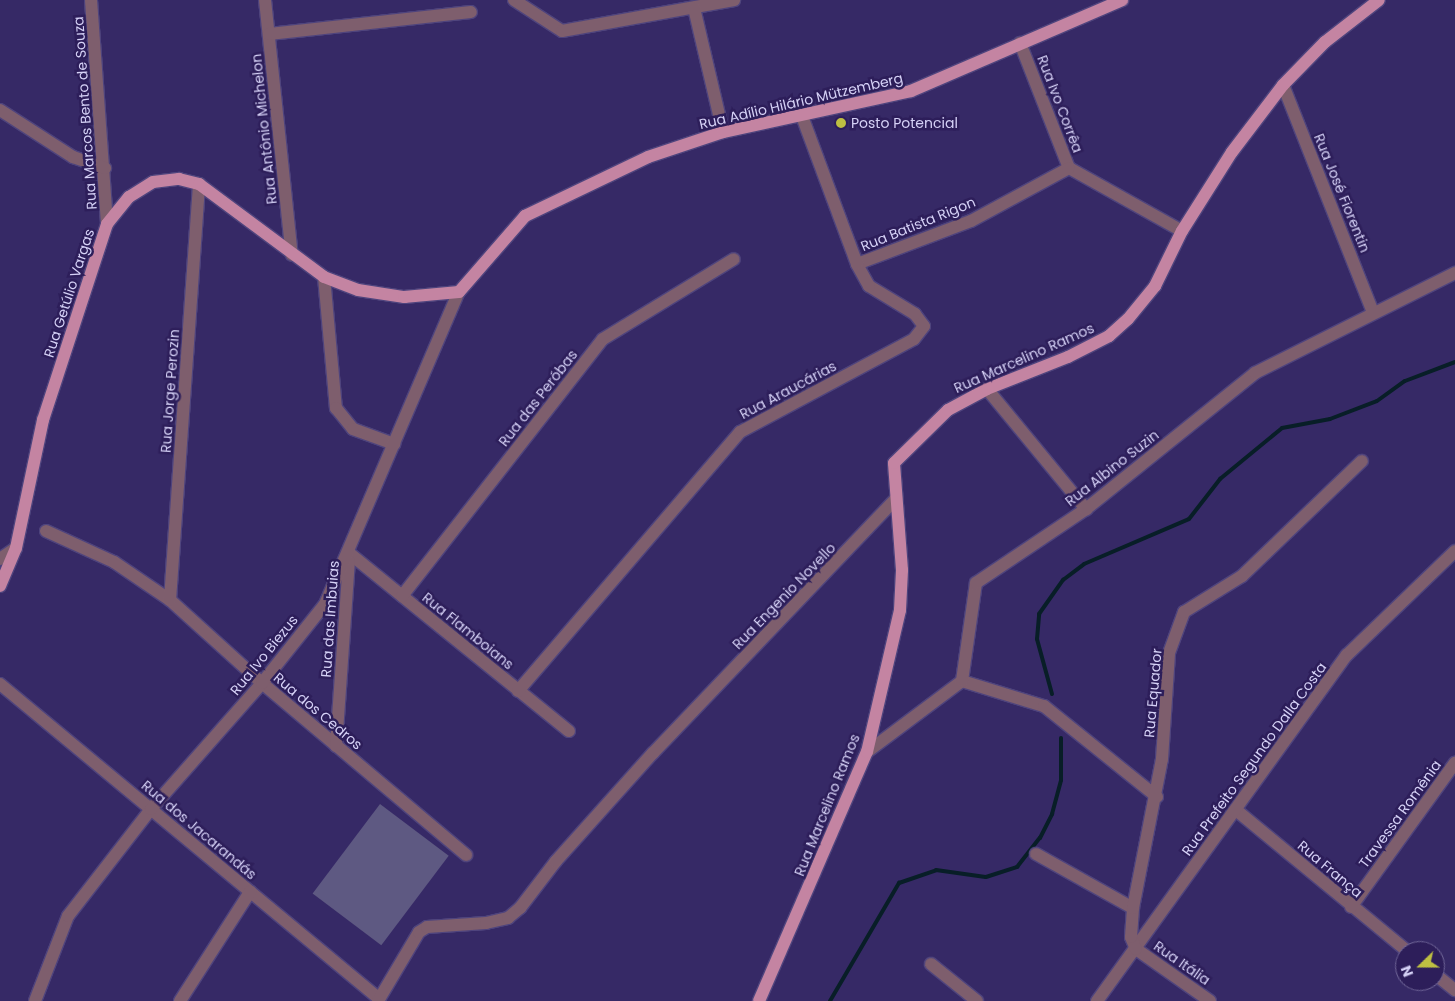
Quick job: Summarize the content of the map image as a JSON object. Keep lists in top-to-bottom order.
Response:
{
  "streets": {
    "main road": ["Rua Adílio Hilário Mützemberg", "Rua Getúlio Vargas", "Rua Marcelino Ramos"],
    "street": [
      "Rua Ivo Corrêa",
      "Rua Marcos Bento de Souza",
      "Rua Antônio Michelon",
      "Rua José Fiorentin",
      "Rua Batista Rigon",
      "Rua Araucárias",
      "Rua Jorge Perozin",
      "Rua das Peróbas",
      "Rua Albino Suzin",
      "Rua Engenio Novello",
      "Rua das Imbuias",
      "Rua Flamboians",
      "Rua Ivo Biezus",
      "Rua Equador",
      "Rua dos Cedros",
      "Rua Prefeito Segundo Dalla Costa",
      "Travessa Romênia",
      "Rua dos Jacarandás",
      "Rua França",
      "Rua Itália"
    ]
  },
  "crossings": [
    ["Rua Adílio Hilário Mützemberg", "Rua Ivo Corrêa"],
    ["Rua Adílio Hilário Mützemberg", "Rua Getúlio Vargas"],
    ["Rua Adílio Hilário Mützemberg", "Rua Araucárias"],
    ["Rua Adílio Hilário Mützemberg", "Rua Ivo Biezus"],
    ["Rua Ivo Corrêa", "Rua Batista Rigon"],
    ["Rua Ivo Corrêa", "Rua Marcelino Ramos"],
    ["Rua Marcos Bento de Souza", "Rua Getúlio Vargas"],
    ["Rua Antônio Michelon", "Rua Getúlio Vargas"],
    ["Rua José Fiorentin", "Rua Marcelino Ramos"],
    ["Rua José Fiorentin", "Rua Albino Suzin"],
    ["Rua Batista Rigon", "Rua Araucárias"],
    ["Rua Getúlio Vargas", "Rua Jorge Perozin"],
    ["Rua Getúlio Vargas", "Rua Ivo Biezus"],
    ["Rua Marcelino Ramos", "Rua Engenio Novello"],
    ["Rua Araucárias", "Rua Flamboians"],
    ["Rua Jorge Perozin", "Rua dos Cedros"],
    ["Rua das Peróbas", "Rua Flamboians"],
    ["Rua Engenio Novello", "Rua dos Jacarandás"],
    ["Rua das Imbuias", "Rua Flamboians"],
    ["Rua das Imbuias", "Rua Ivo Biezus"],
    ["Rua das Imbuias", "Rua dos Cedros"],
    ["Rua Flamboians", "Rua Ivo Biezus"],
    ["Rua Ivo Biezus", "Rua dos Cedros"],
    ["Rua Ivo Biezus", "Rua dos Jacarandás"],
    ["Rua Equador", "Rua Prefeito Segundo Dalla Costa"],
    ["Rua Equador", "Rua Itália"],
    ["Rua Prefeito Segundo Dalla Costa", "Rua França"],
    ["Rua Prefeito Segundo Dalla Costa", "Rua Itália"],
    ["Travessa Romênia", "Rua França"]
  ],
  "places": ["Posto Potencial"],
  "north": "left"
}
